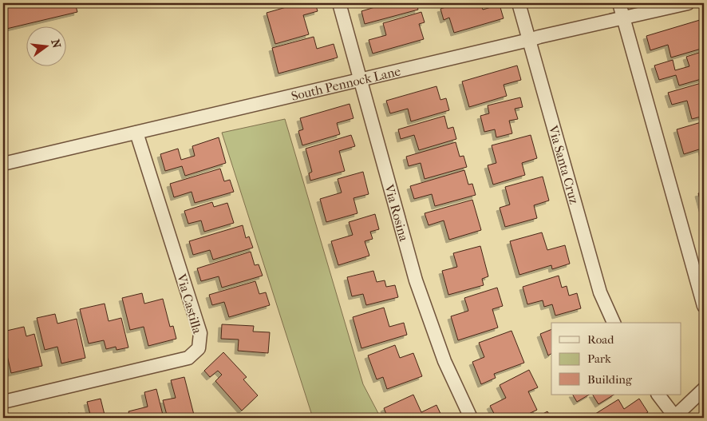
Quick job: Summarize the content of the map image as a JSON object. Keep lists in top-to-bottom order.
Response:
{
  "streets": {
    "street": [
      "South Pennock Lane",
      "Via Santa Cruz",
      "Via Rosina",
      "Via Castilla"
    ]
  },
  "crossings": [
    ["South Pennock Lane", "Via Santa Cruz"],
    ["South Pennock Lane", "Via Rosina"],
    ["South Pennock Lane", "Via Castilla"]
  ],
  "legend": ["Road", "Park", "Building"],
  "north": "right"
}
